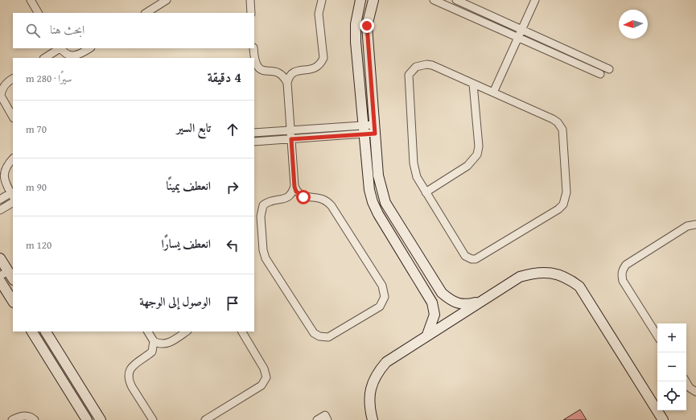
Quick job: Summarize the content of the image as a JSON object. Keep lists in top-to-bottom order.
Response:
{
  "north": "left",
  "page": {
    "search": "ابحث هنا",
    "heading": ["4 دقيقة", "سيرًا · 280 m"],
    "list": [
      ["تابع السير", "70 m"],
      ["انعطف يمينًا", "90 m"],
      ["انعطف يسارًا", "120 m"],
      "الوصول إلى الوجهة"
    ],
    "map_buttons": ["+", "−"]
  }
}
